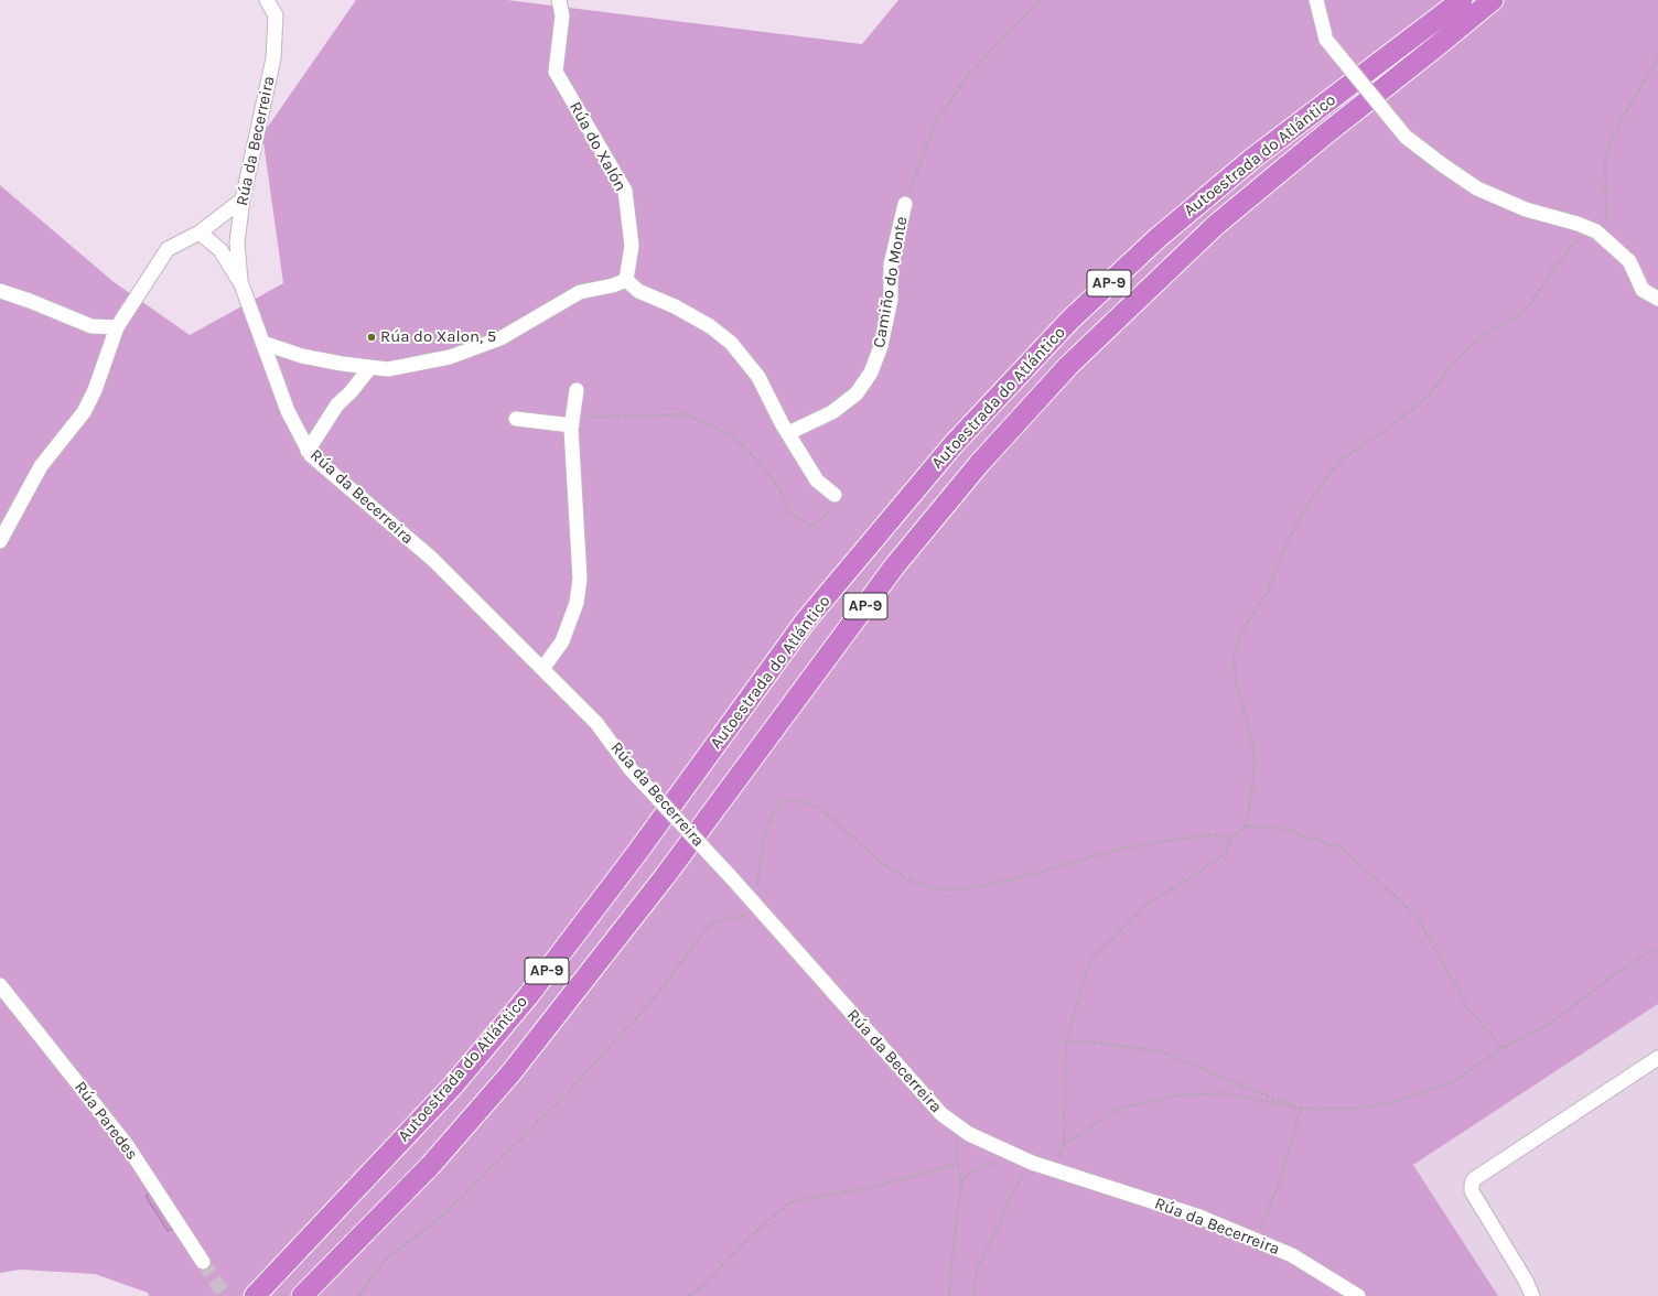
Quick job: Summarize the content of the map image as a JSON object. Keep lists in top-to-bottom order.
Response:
{
  "streets": {
    "highway": ["Autoestrada do Atlántico", "AP-9"],
    "street": [
      "Rúa da Becerreira",
      "Rúa do Xalón",
      "Camiño do Monte",
      "Rúa Paredes"
    ]
  },
  "places": ["Rúa do Xalon, 5"]
}
